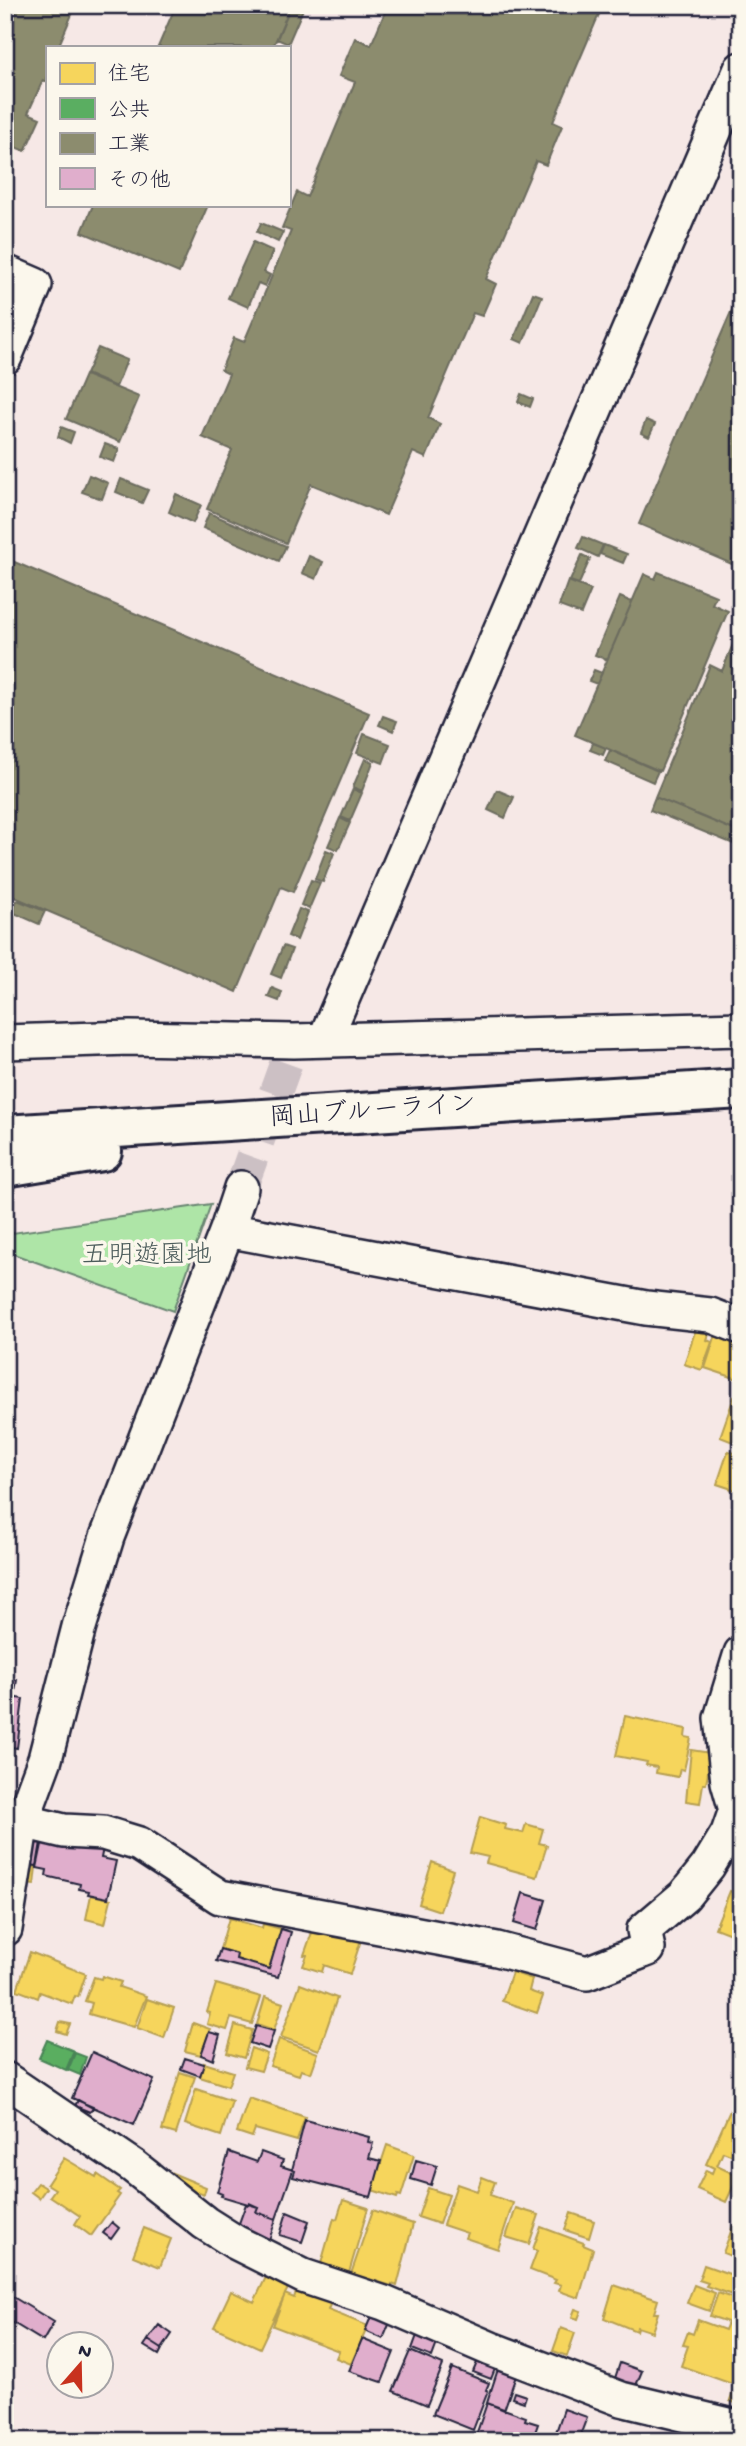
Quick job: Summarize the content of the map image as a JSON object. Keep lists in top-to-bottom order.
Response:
{
  "streets": {
    "main road": ["岡山ブルーライン"]
  },
  "parks": ["五明遊園地"],
  "legend": [
    "住宅",
    "公共",
    "工業",
    "その他"
  ],
  "north": "top"
}
